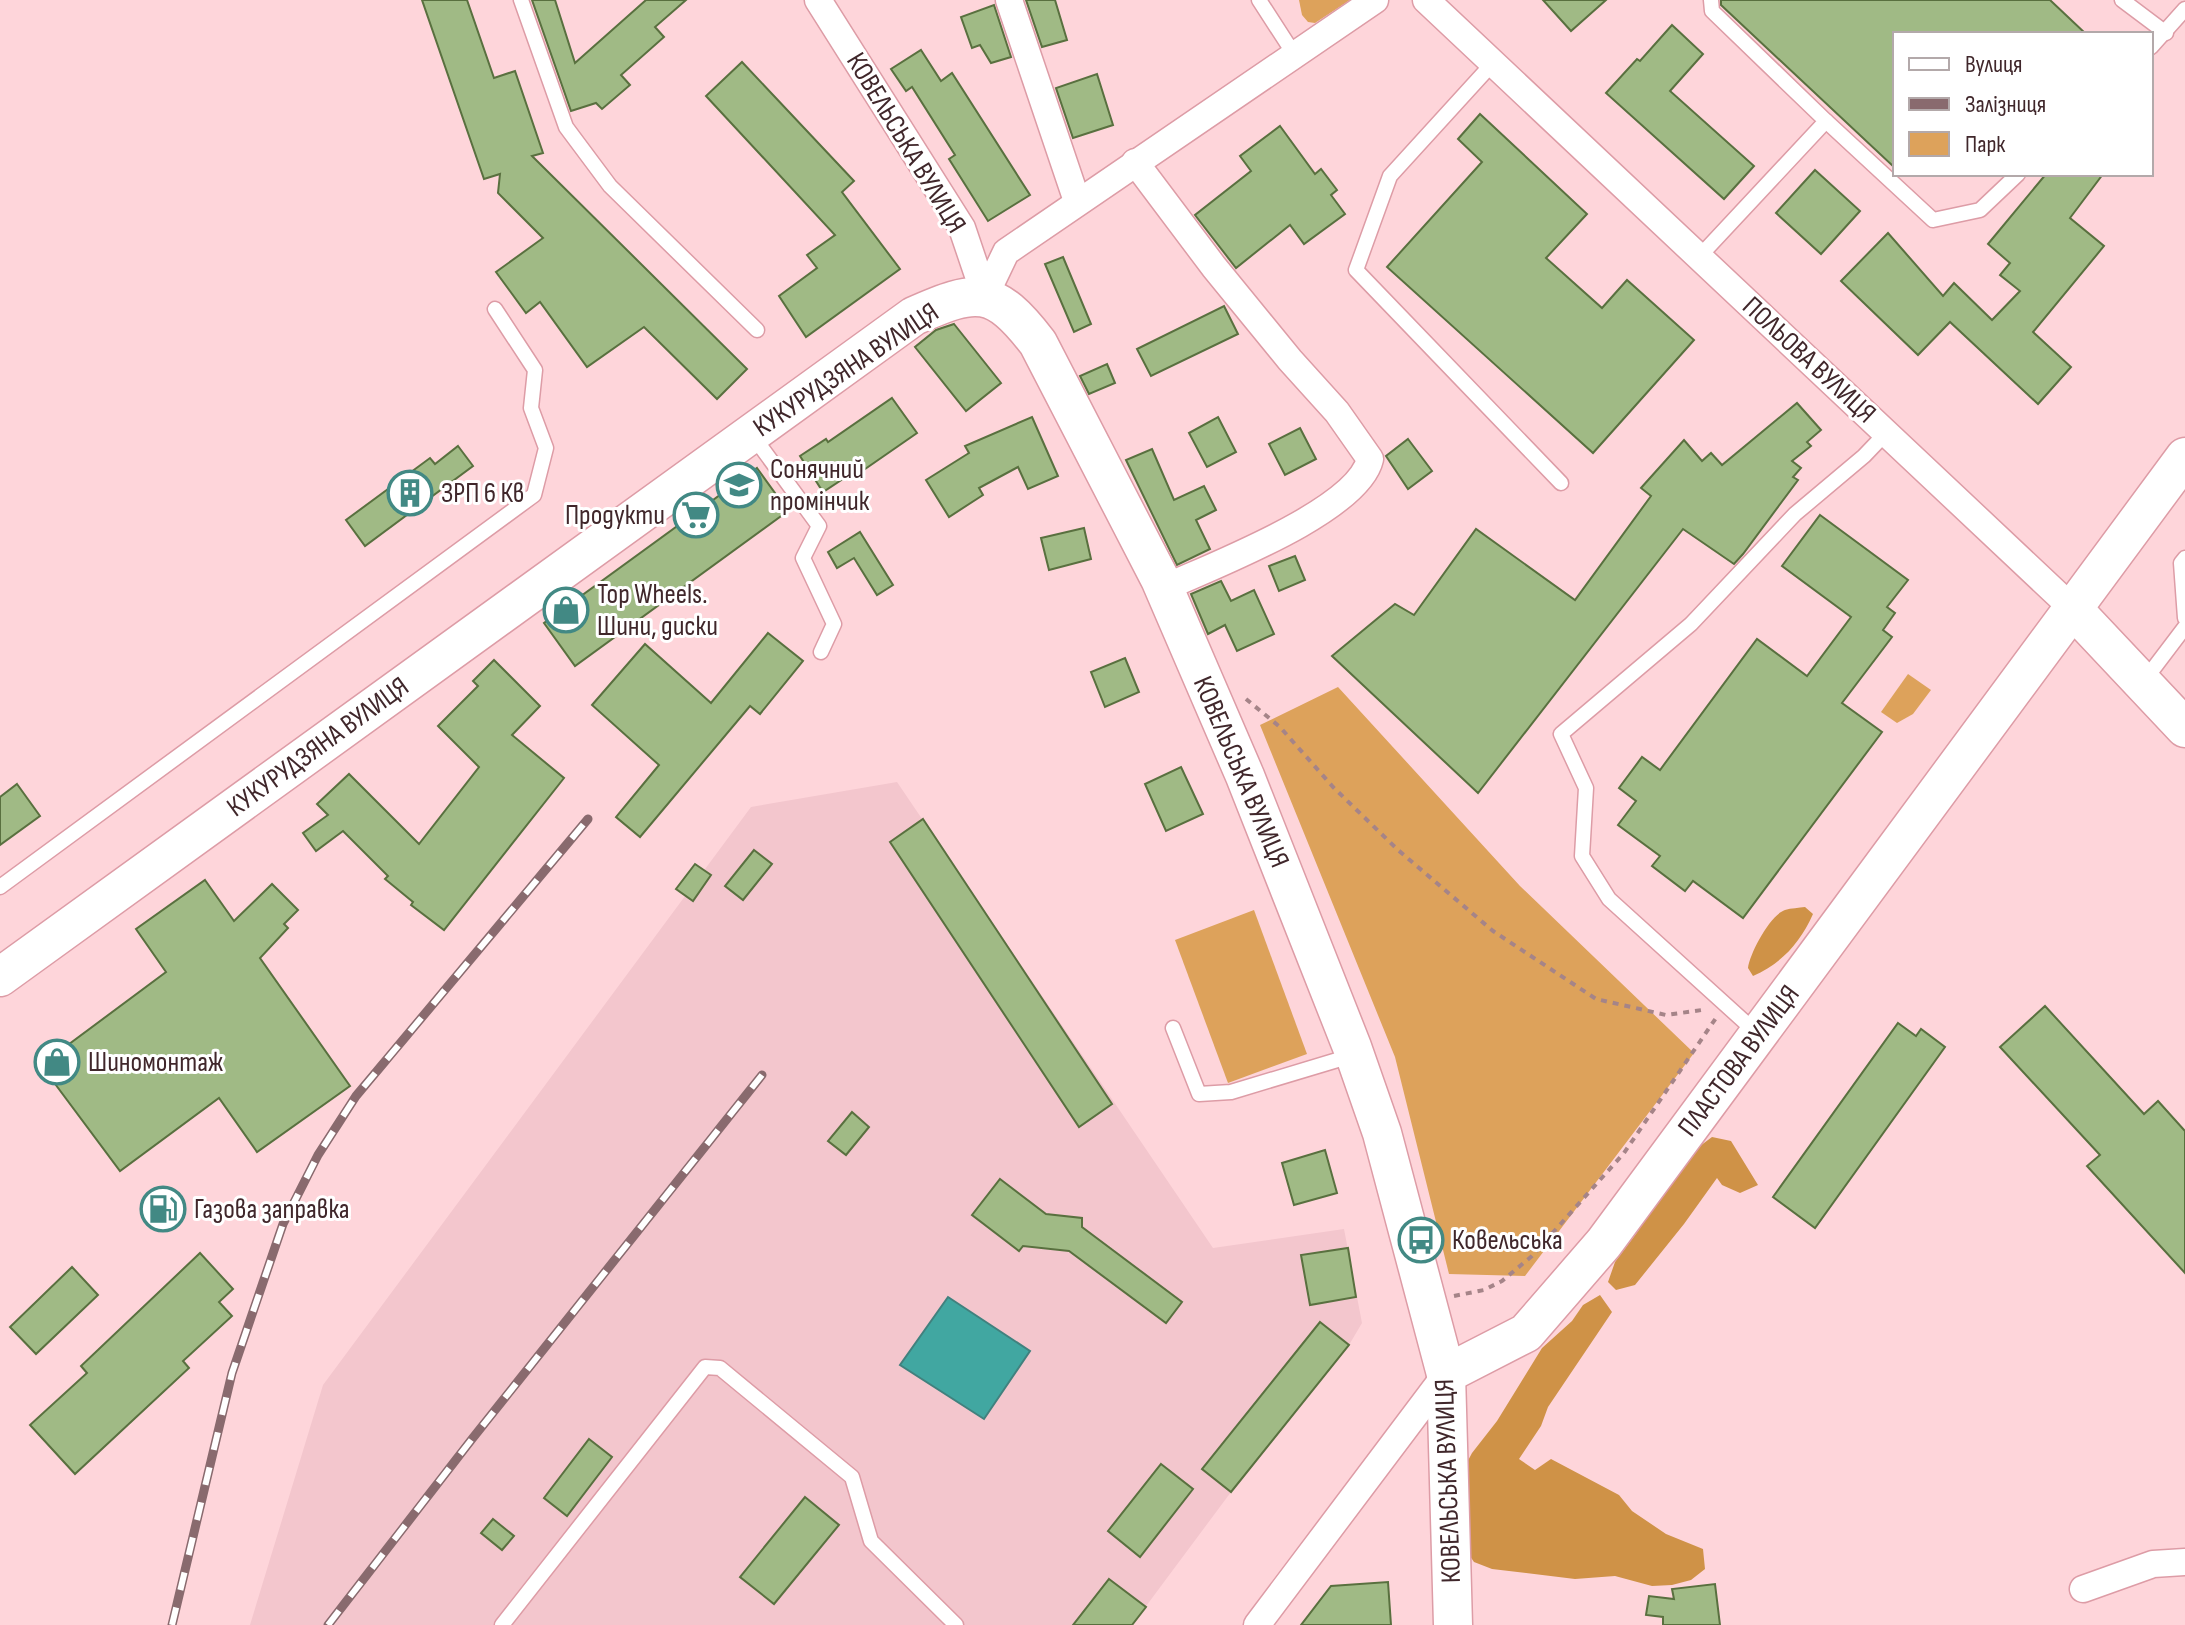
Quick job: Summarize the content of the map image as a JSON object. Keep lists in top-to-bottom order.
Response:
{
  "streets": {
    "main road": [
      "КОВЕЛЬСЬКА ВУЛИЦЯ",
      "ПОЛЬОВА ВУЛИЦЯ",
      "КУКУРУДЗЯНА ВУЛИЦЯ",
      "ПЛАСТОВА ВУЛИЦЯ"
    ]
  },
  "crossings": [
    ["КОВЕЛЬСЬКА ВУЛИЦЯ", "КУКУРУДЗЯНА ВУЛИЦЯ"],
    ["КОВЕЛЬСЬКА ВУЛИЦЯ", "ПЛАСТОВА ВУЛИЦЯ"],
    ["ПОЛЬОВА ВУЛИЦЯ", "ПЛАСТОВА ВУЛИЦЯ"]
  ],
  "places": {
    "school or university": ["Сонячний промінчик"],
    "building": ["ЗРП 6 Кв"],
    "supermarket": ["Продукти"],
    "shop": ["Top Wheels. Шини, диски", "Шиномонтаж"],
    "fuel station": ["Газова заправка"],
    "bus stop": ["Ковельська"]
  },
  "legend": ["Вулиця", "Залізниця", "Парк"]
}
